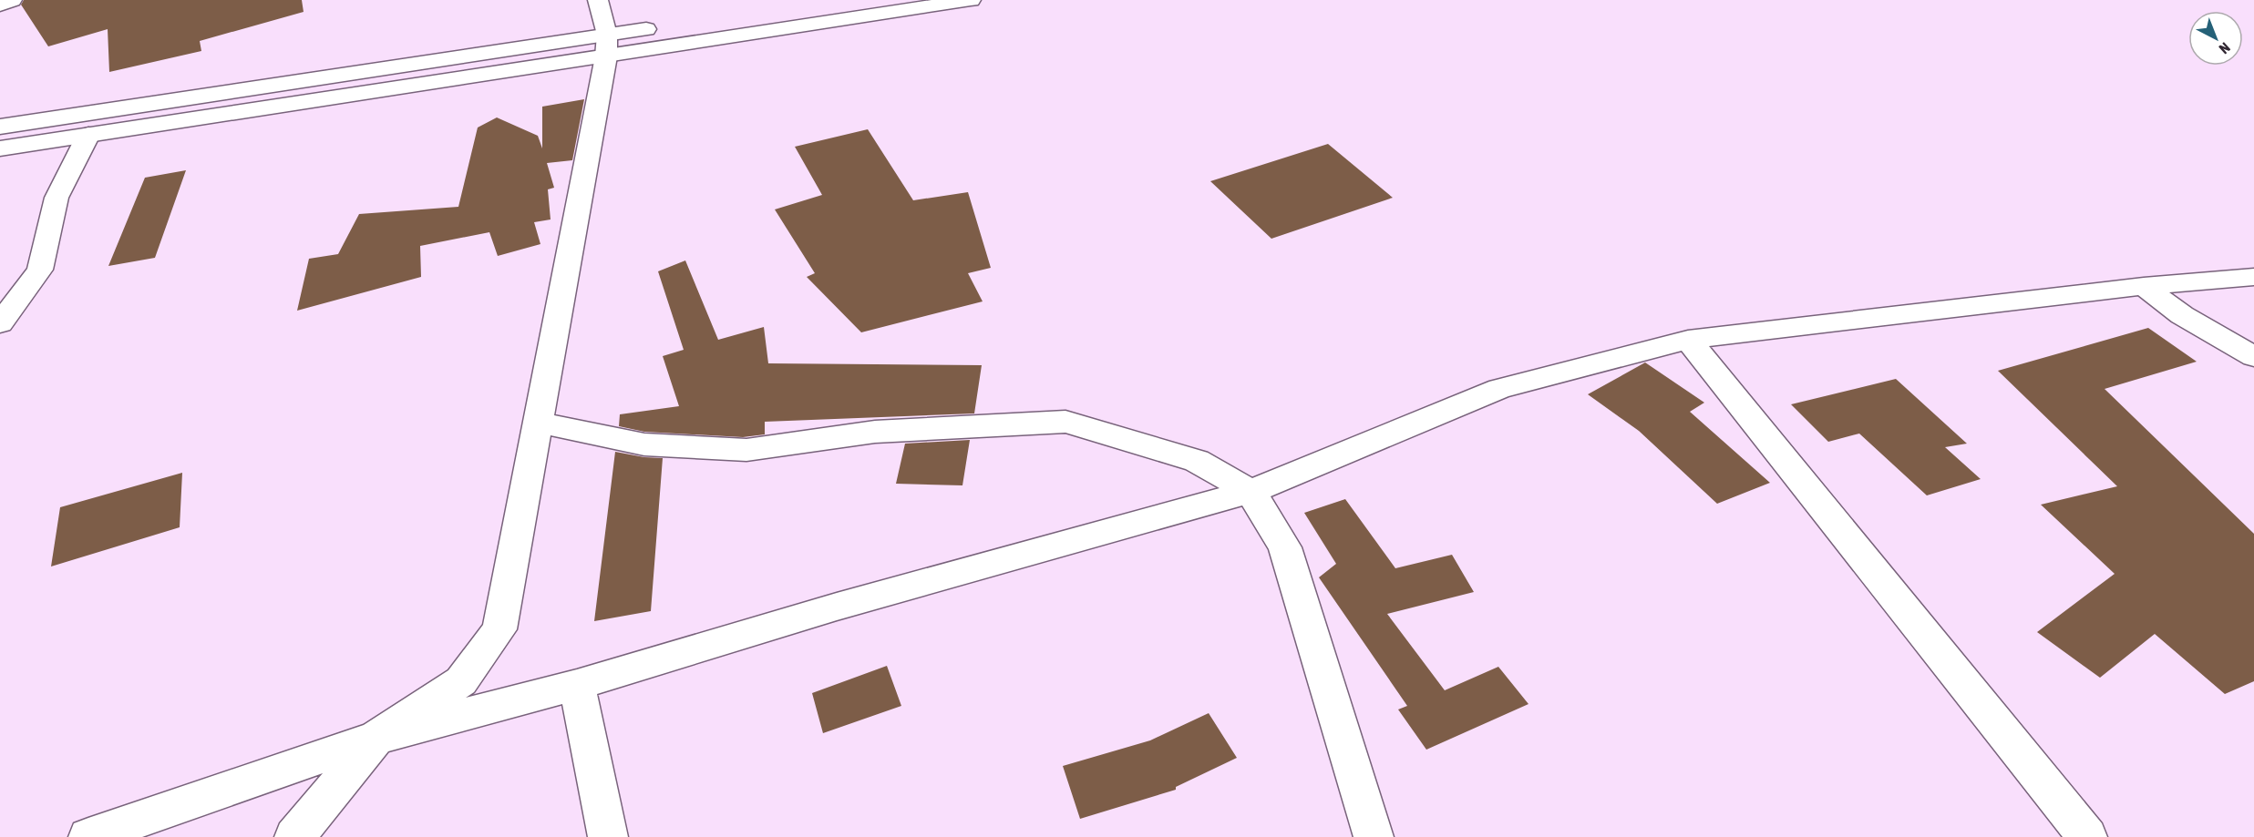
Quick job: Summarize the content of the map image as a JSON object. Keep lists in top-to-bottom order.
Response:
{
  "north": "bottom right"
}
